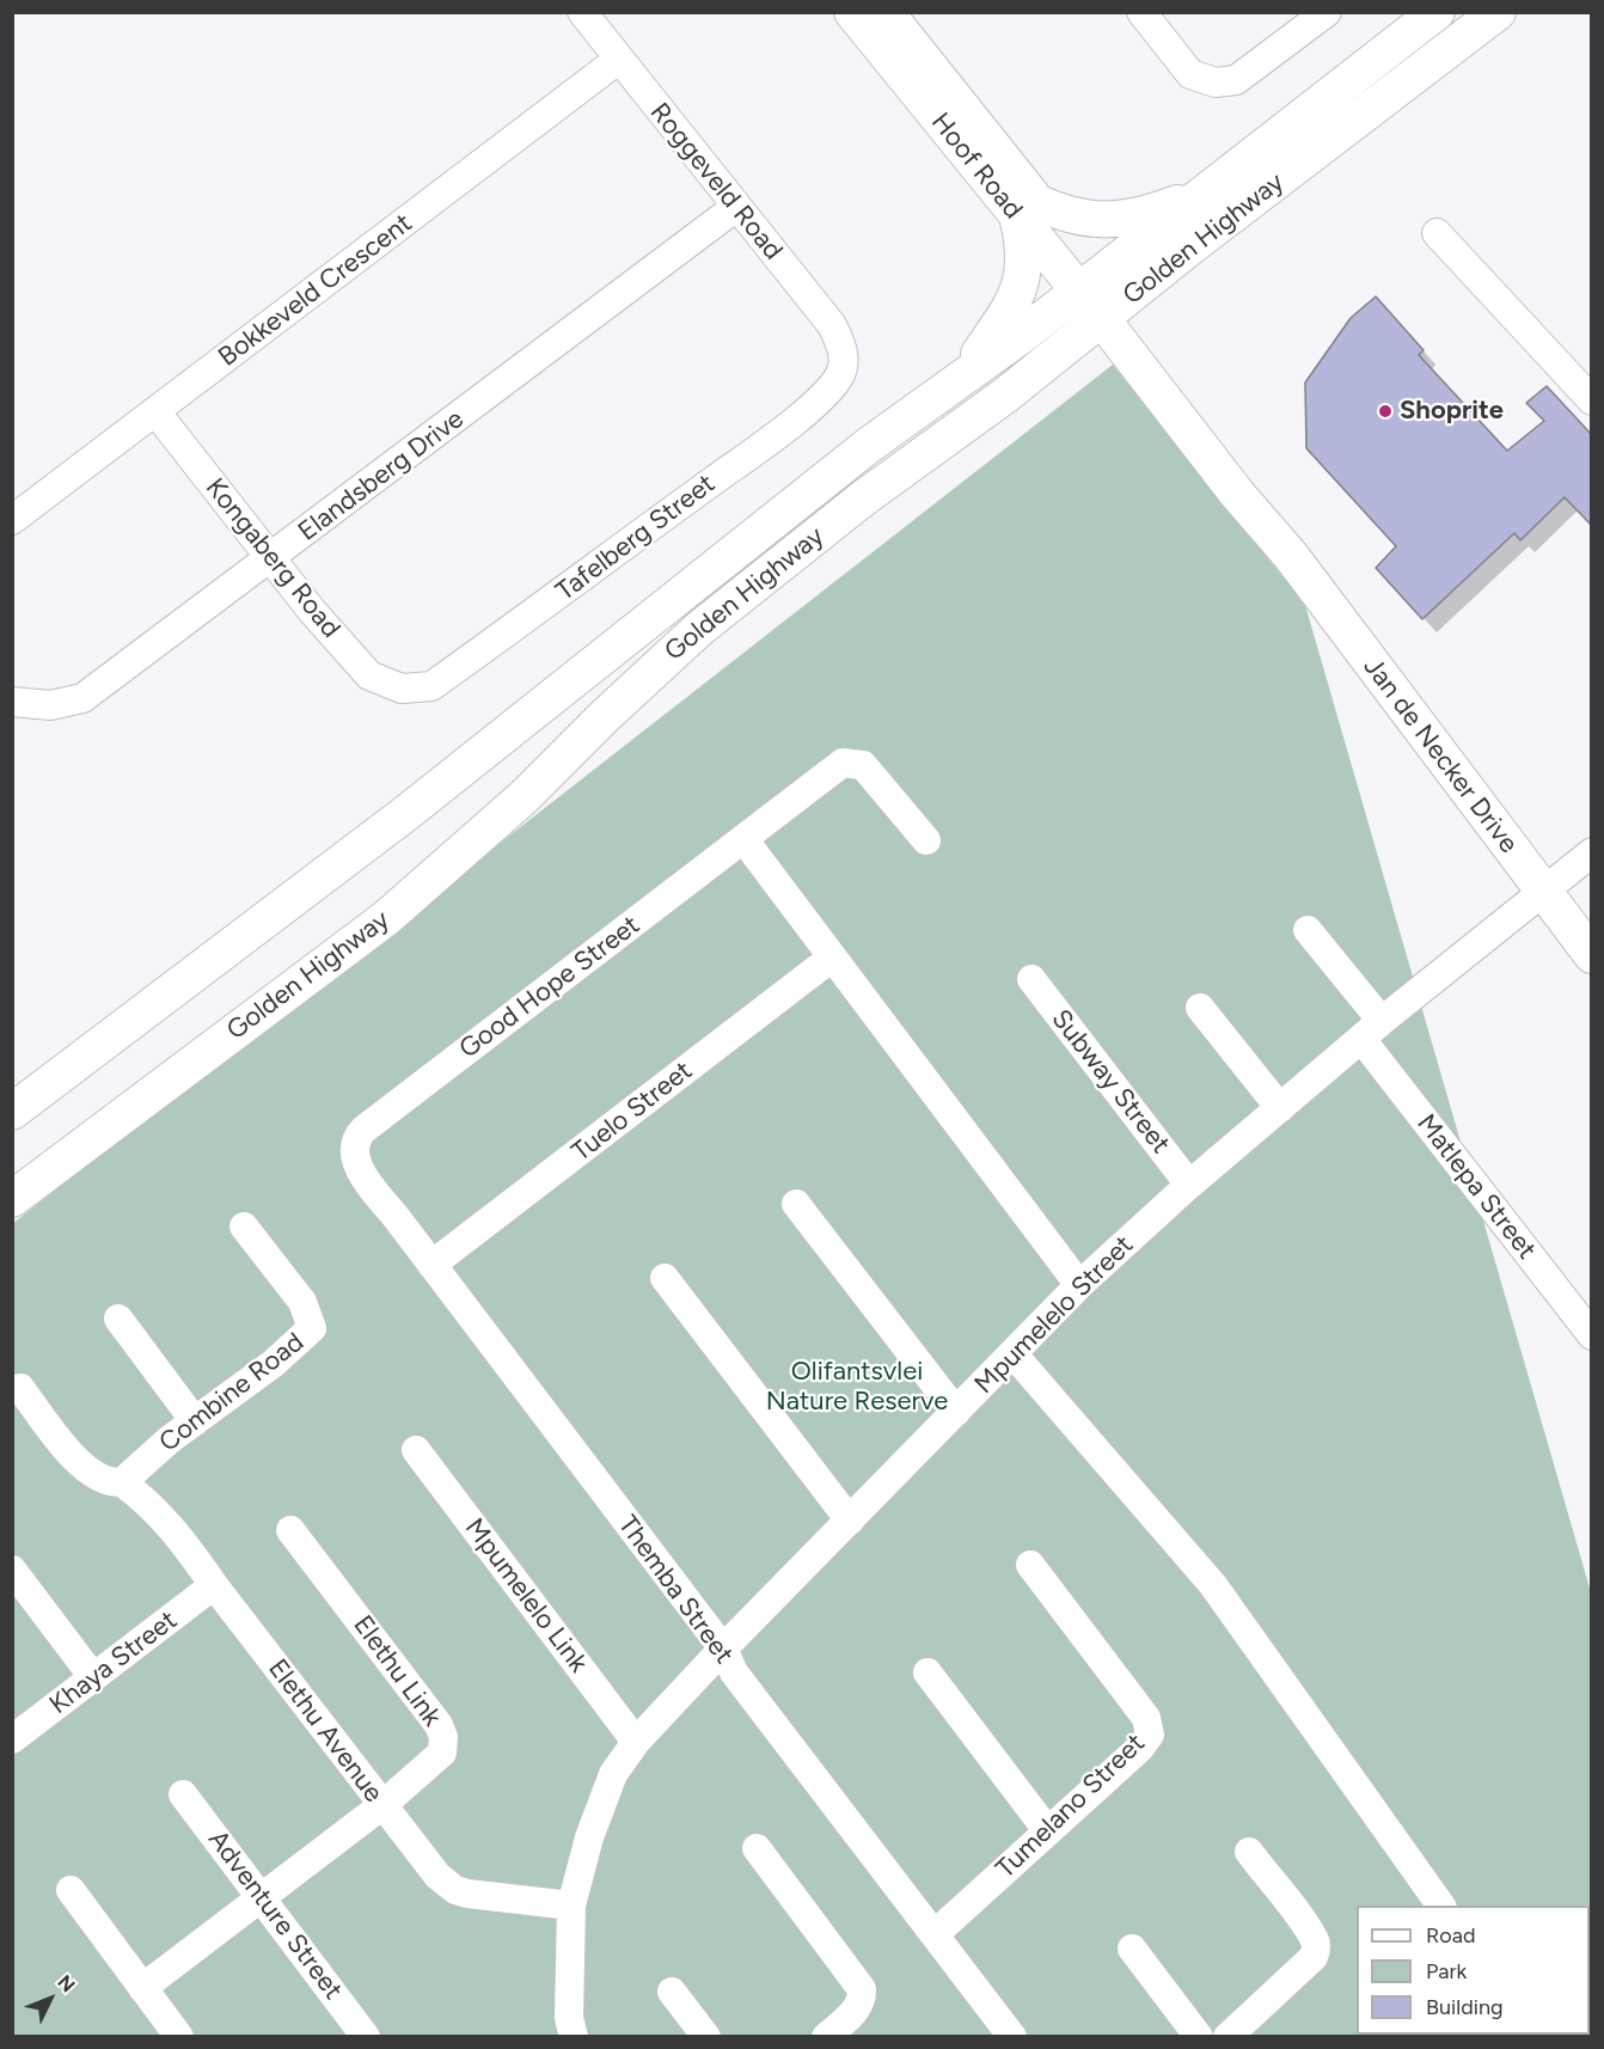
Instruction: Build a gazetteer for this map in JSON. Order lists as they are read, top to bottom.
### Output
{
  "streets": {
    "main road": ["Hoof Road", "Golden Highway", "Jan de Necker Drive"],
    "street": [
      "Roggeveld Road",
      "Bokkeveld Crescent",
      "Elandsberg Drive",
      "Tafelberg Street",
      "Kongaberg Road",
      "Good Hope Street",
      "Subway Street",
      "Tuelo Street",
      "Matlepa Street",
      "Mpumelelo Street",
      "Combine Road",
      "Themba Street",
      "Mpumelelo Link",
      "Khaya Street",
      "Elethu Link",
      "Elethu Avenue",
      "Tumelano Street",
      "Adventure Street"
    ]
  },
  "crossings": [
    ["Hoof Road", "Golden Highway"],
    ["Hoof Road", "Jan de Necker Drive"],
    ["Roggeveld Road", "Bokkeveld Crescent"],
    ["Roggeveld Road", "Elandsberg Drive"],
    ["Roggeveld Road", "Tafelberg Street"],
    ["Golden Highway", "Jan de Necker Drive"],
    ["Bokkeveld Crescent", "Kongaberg Road"],
    ["Elandsberg Drive", "Kongaberg Road"],
    ["Tafelberg Street", "Kongaberg Road"],
    ["Jan de Necker Drive", "Mpumelelo Street"],
    ["Good Hope Street", "Themba Street"],
    ["Subway Street", "Mpumelelo Street"],
    ["Tuelo Street", "Themba Street"],
    ["Matlepa Street", "Mpumelelo Street"],
    ["Mpumelelo Street", "Themba Street"],
    ["Mpumelelo Street", "Mpumelelo Link"],
    ["Mpumelelo Street", "Elethu Avenue"],
    ["Combine Road", "Elethu Avenue"],
    ["Themba Street", "Tumelano Street"],
    ["Khaya Street", "Elethu Avenue"],
    ["Elethu Link", "Elethu Avenue"],
    ["Elethu Link", "Adventure Street"]
  ],
  "parks": ["Olifantsvlei Nature Reserve"],
  "places": ["Shoprite"],
  "legend": ["Road", "Park", "Building"],
  "north": "top right"
}
